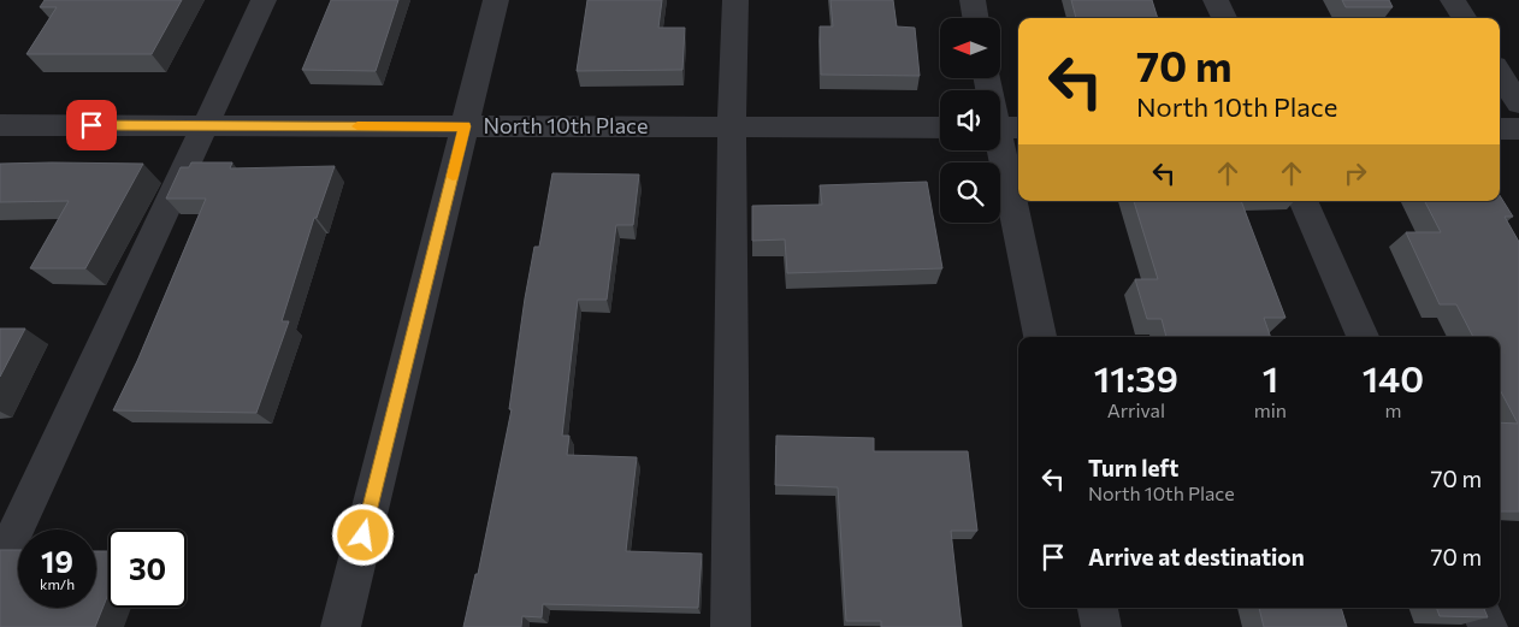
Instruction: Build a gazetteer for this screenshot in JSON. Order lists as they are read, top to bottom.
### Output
{
  "streets": {
    "street": ["North 10th Place"]
  },
  "north": "left",
  "page": {
    "turn": ["70 m", "North 10th Place"],
    "eta": [
      "11:39",
      "Arrival",
      "1",
      "min",
      "140",
      "m"
    ],
    "list": [
      {
        "name": "Turn left",
        "note": "North 10th Place",
        "value": "70 m"
      },
      {
        "name": "Arrive at destination",
        "value": "70 m"
      }
    ],
    "speed": "19 km/h",
    "limit": "30"
  }
}
